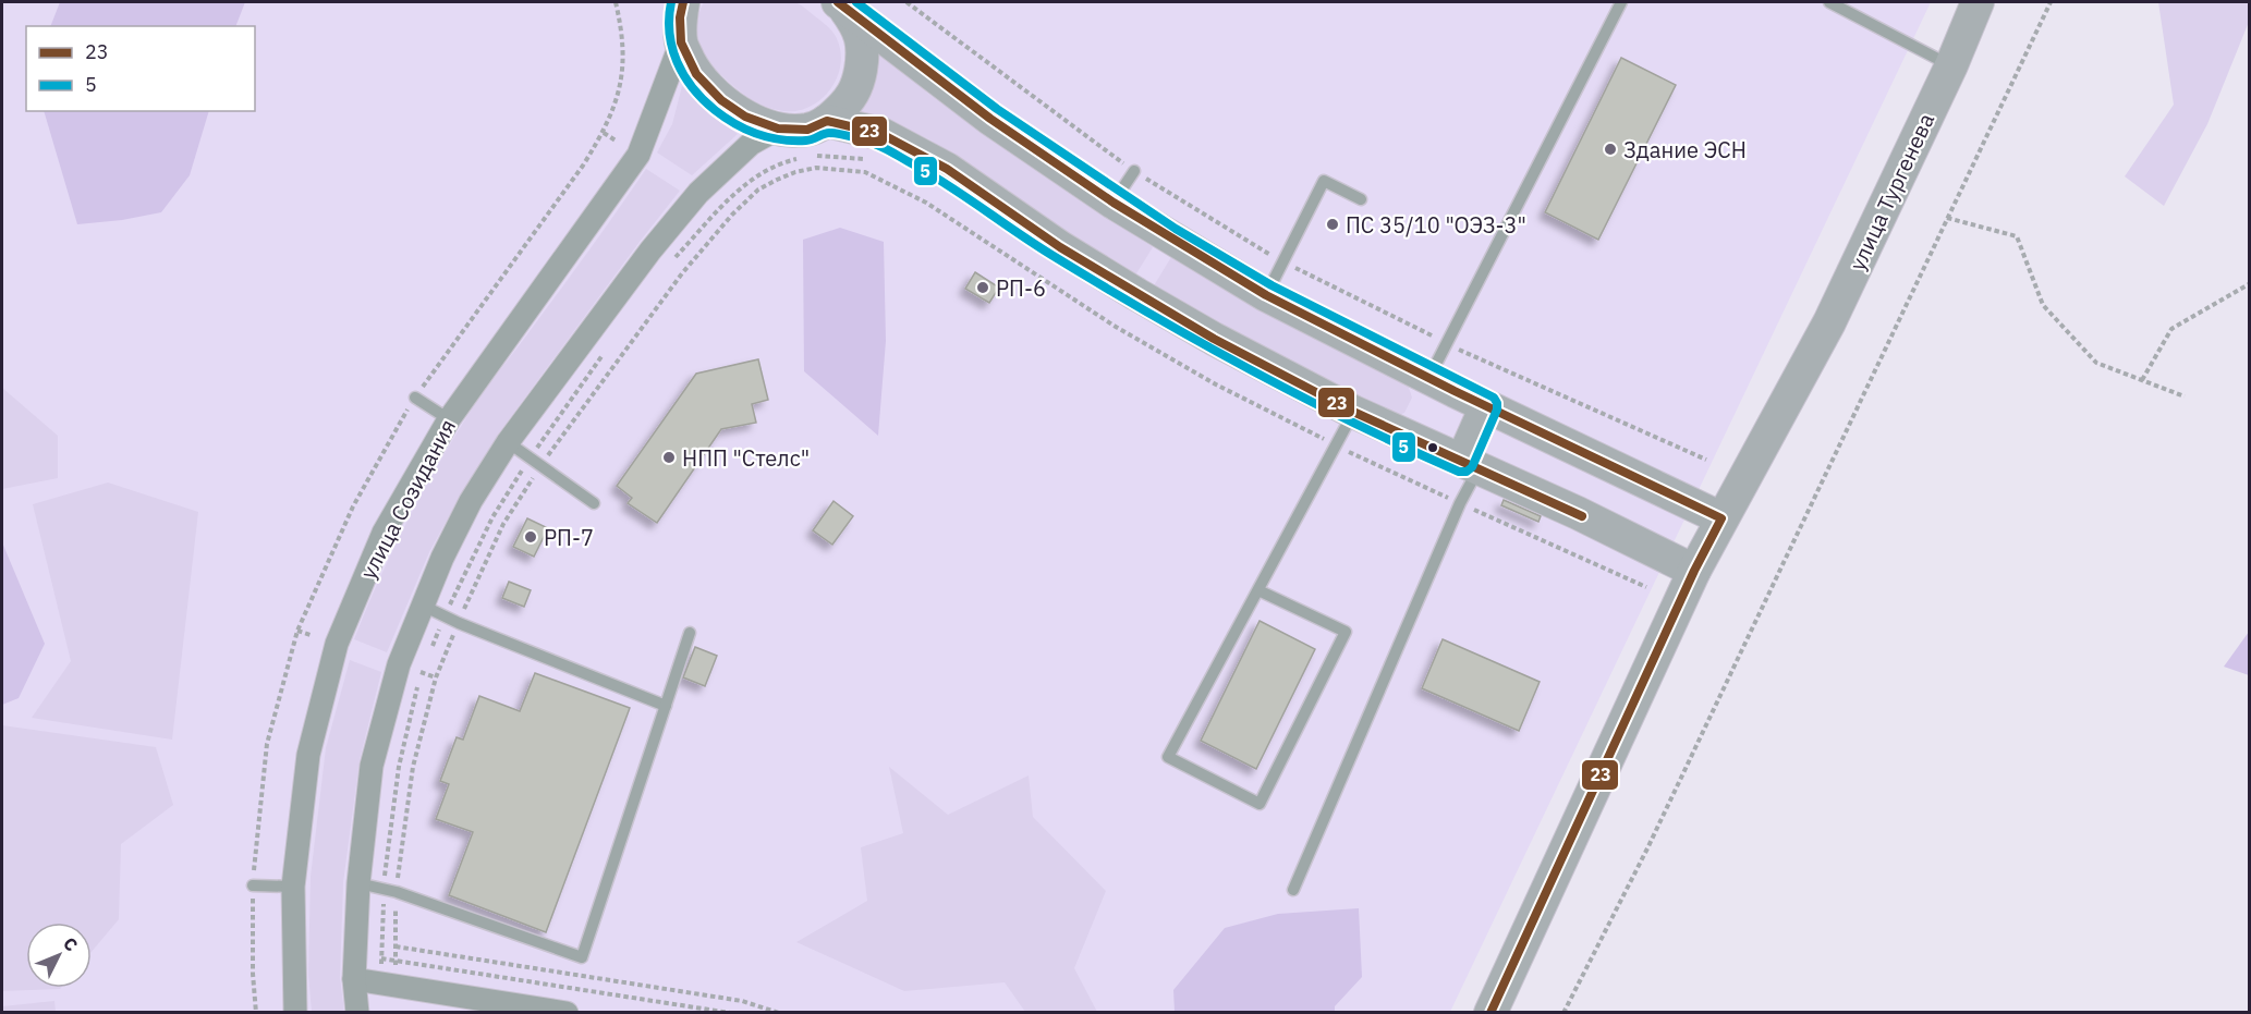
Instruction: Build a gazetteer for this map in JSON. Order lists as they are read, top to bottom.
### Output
{
  "streets": {
    "street": ["улица Тургенева", "улица Созидания"]
  },
  "places": [
    "Здание ЭСН",
    "ПС 35/10 \"ОЭЗ-3\"",
    "РП-6",
    "НПП \"Стелс\"",
    "РП-7"
  ],
  "lines": ["transit line 23", "transit line 5"],
  "legend": ["23", "5"],
  "north": "top right"
}
